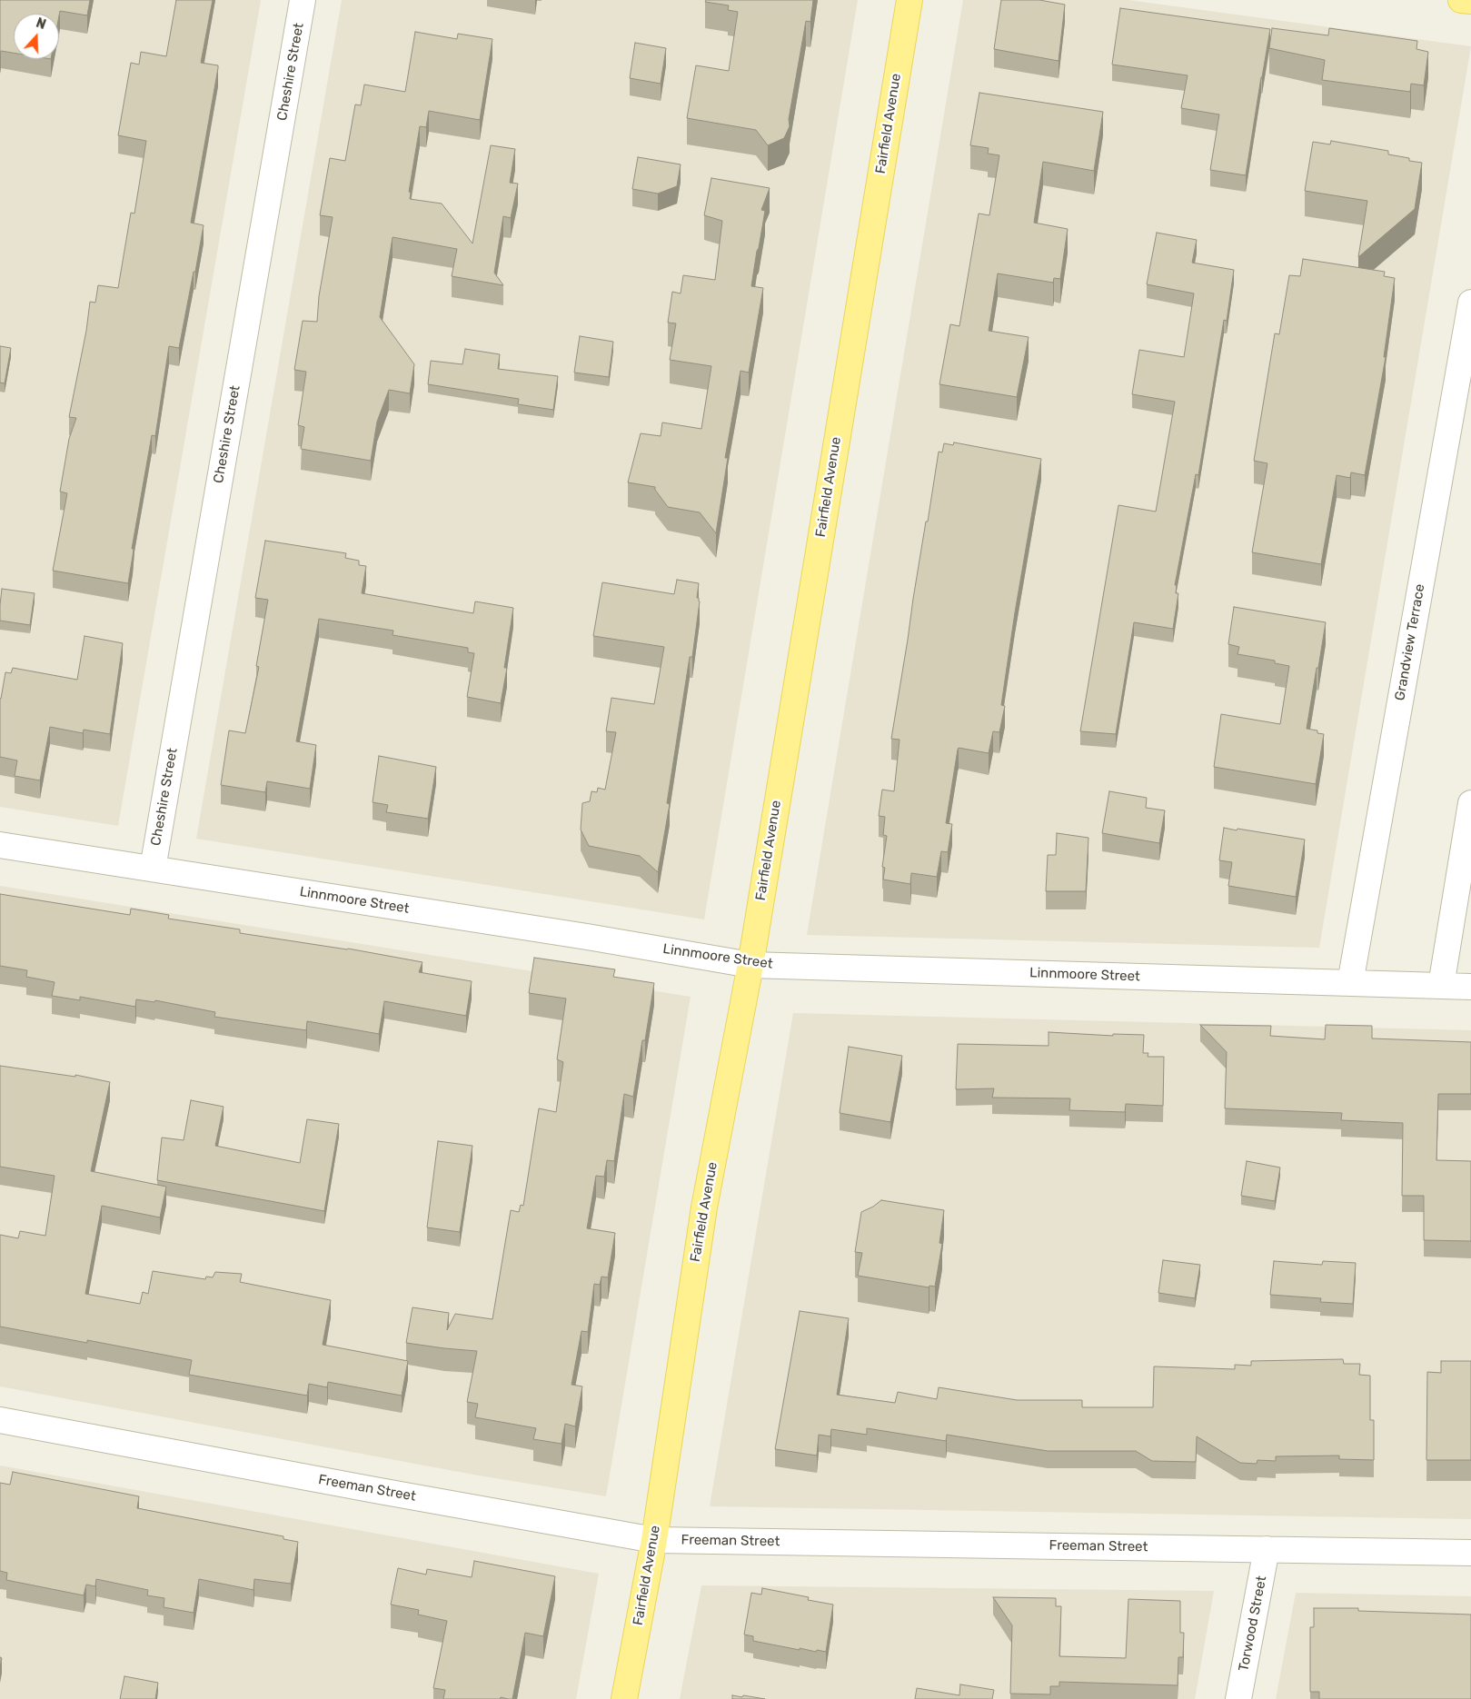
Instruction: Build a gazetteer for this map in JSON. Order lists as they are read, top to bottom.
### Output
{
  "streets": {
    "main road": ["Fairfield Avenue"],
    "street": [
      "Cheshire Street",
      "Grandview Terrace",
      "Linnmoore Street",
      "Freeman Street",
      "Torwood Street"
    ]
  },
  "crossings": [
    ["Cheshire Street", "Linnmoore Street"],
    ["Fairfield Avenue", "Linnmoore Street"],
    ["Fairfield Avenue", "Freeman Street"],
    ["Grandview Terrace", "Linnmoore Street"],
    ["Freeman Street", "Torwood Street"]
  ],
  "north": "top"
}
